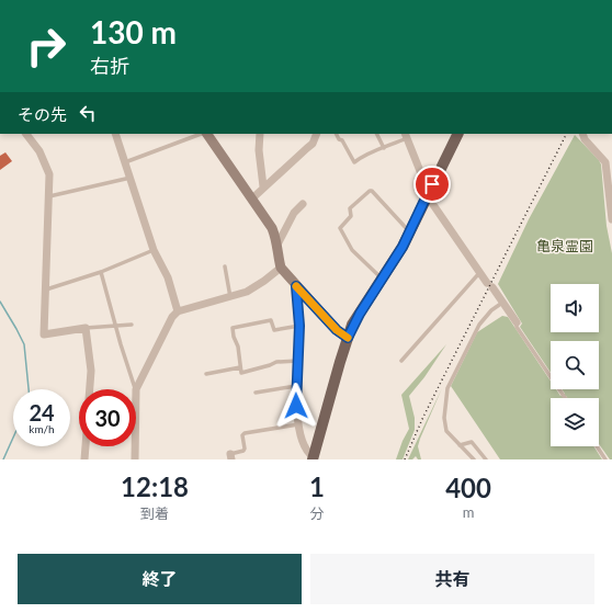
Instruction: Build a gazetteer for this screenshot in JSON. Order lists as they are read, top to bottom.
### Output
{
  "parks": ["亀泉霊園"],
  "page": {
    "turn": ["130 m", "右折"],
    "then": "その先",
    "speed": "24 km/h",
    "limit": "30",
    "eta": [
      "12:18",
      "到着",
      "1",
      "分",
      "400",
      "m"
    ],
    "buttons": ["終了", "共有"]
  }
}
